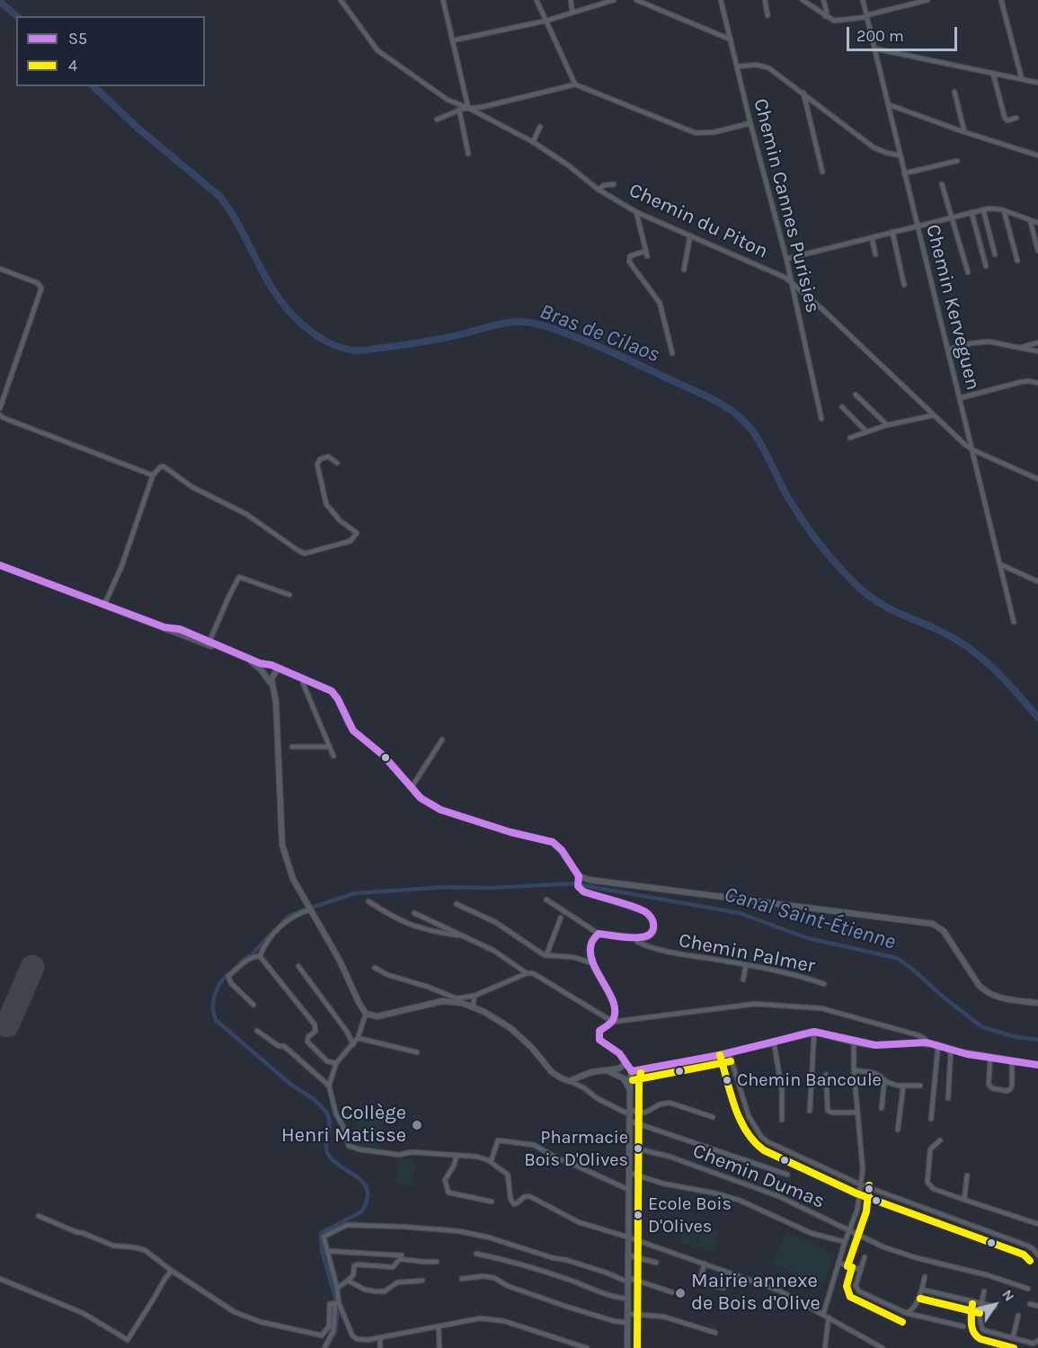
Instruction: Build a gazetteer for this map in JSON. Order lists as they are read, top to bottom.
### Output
{
  "streets": {
    "street": [
      "Chemin Cannes Purisies",
      "Chemin du Piton",
      "Chemin Kerveguen",
      "Chemin Palmer",
      "Chemin Dumas"
    ]
  },
  "crossings": [
    ["Chemin Cannes Purisies", "Chemin du Piton"],
    ["Chemin du Piton", "Chemin Kerveguen"]
  ],
  "water": ["Bras de Cilaos", "Canal Saint-Étienne"],
  "places": [
    "Chemin Bancoule",
    "Collège Henri Matisse",
    "Pharmacie Bois D'Olives",
    "Ecole Bois D'Olives",
    "Mairie annexe de Bois d'Olive"
  ],
  "lines": ["transit line S5", "transit line 4"],
  "legend": ["S5", "4"],
  "scale_bar": "200 m",
  "north": "top right"
}
